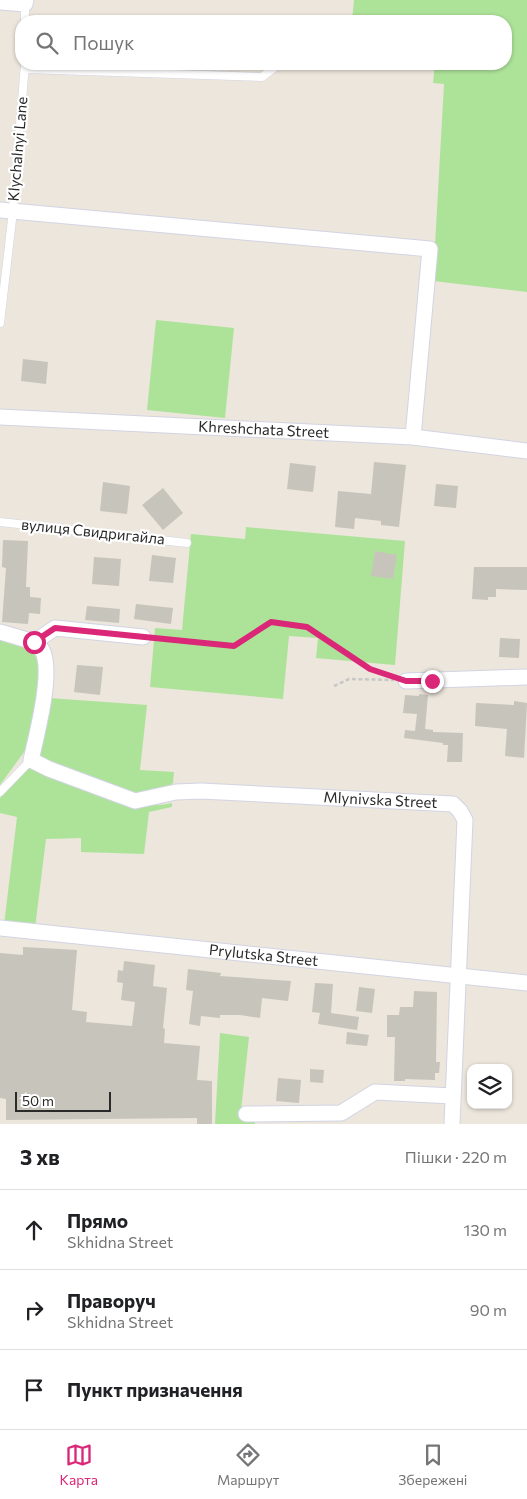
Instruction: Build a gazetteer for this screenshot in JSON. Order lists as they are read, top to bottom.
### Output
{
  "streets": {
    "street": ["Khreshchata Street", "Mlynivska Street", "Prylutska Street"],
    "lane": ["Klychalnyi Lane", "вулиця Свидригайла"]
  },
  "crossings": [
    ["Mlynivska Street", "Prylutska Street"]
  ],
  "scale_bar": "50 m",
  "page": {
    "search": "Пошук",
    "scale": "50 m",
    "heading": ["3 хв", "Пішки · 220 m"],
    "list": [
      ["Прямо", "Skhidna Street", "130 m"],
      ["Праворуч", "Skhidna Street", "90 m"],
      "Пункт призначення"
    ],
    "nav": ["Карта", "Маршрут", "Збережені"]
  }
}
